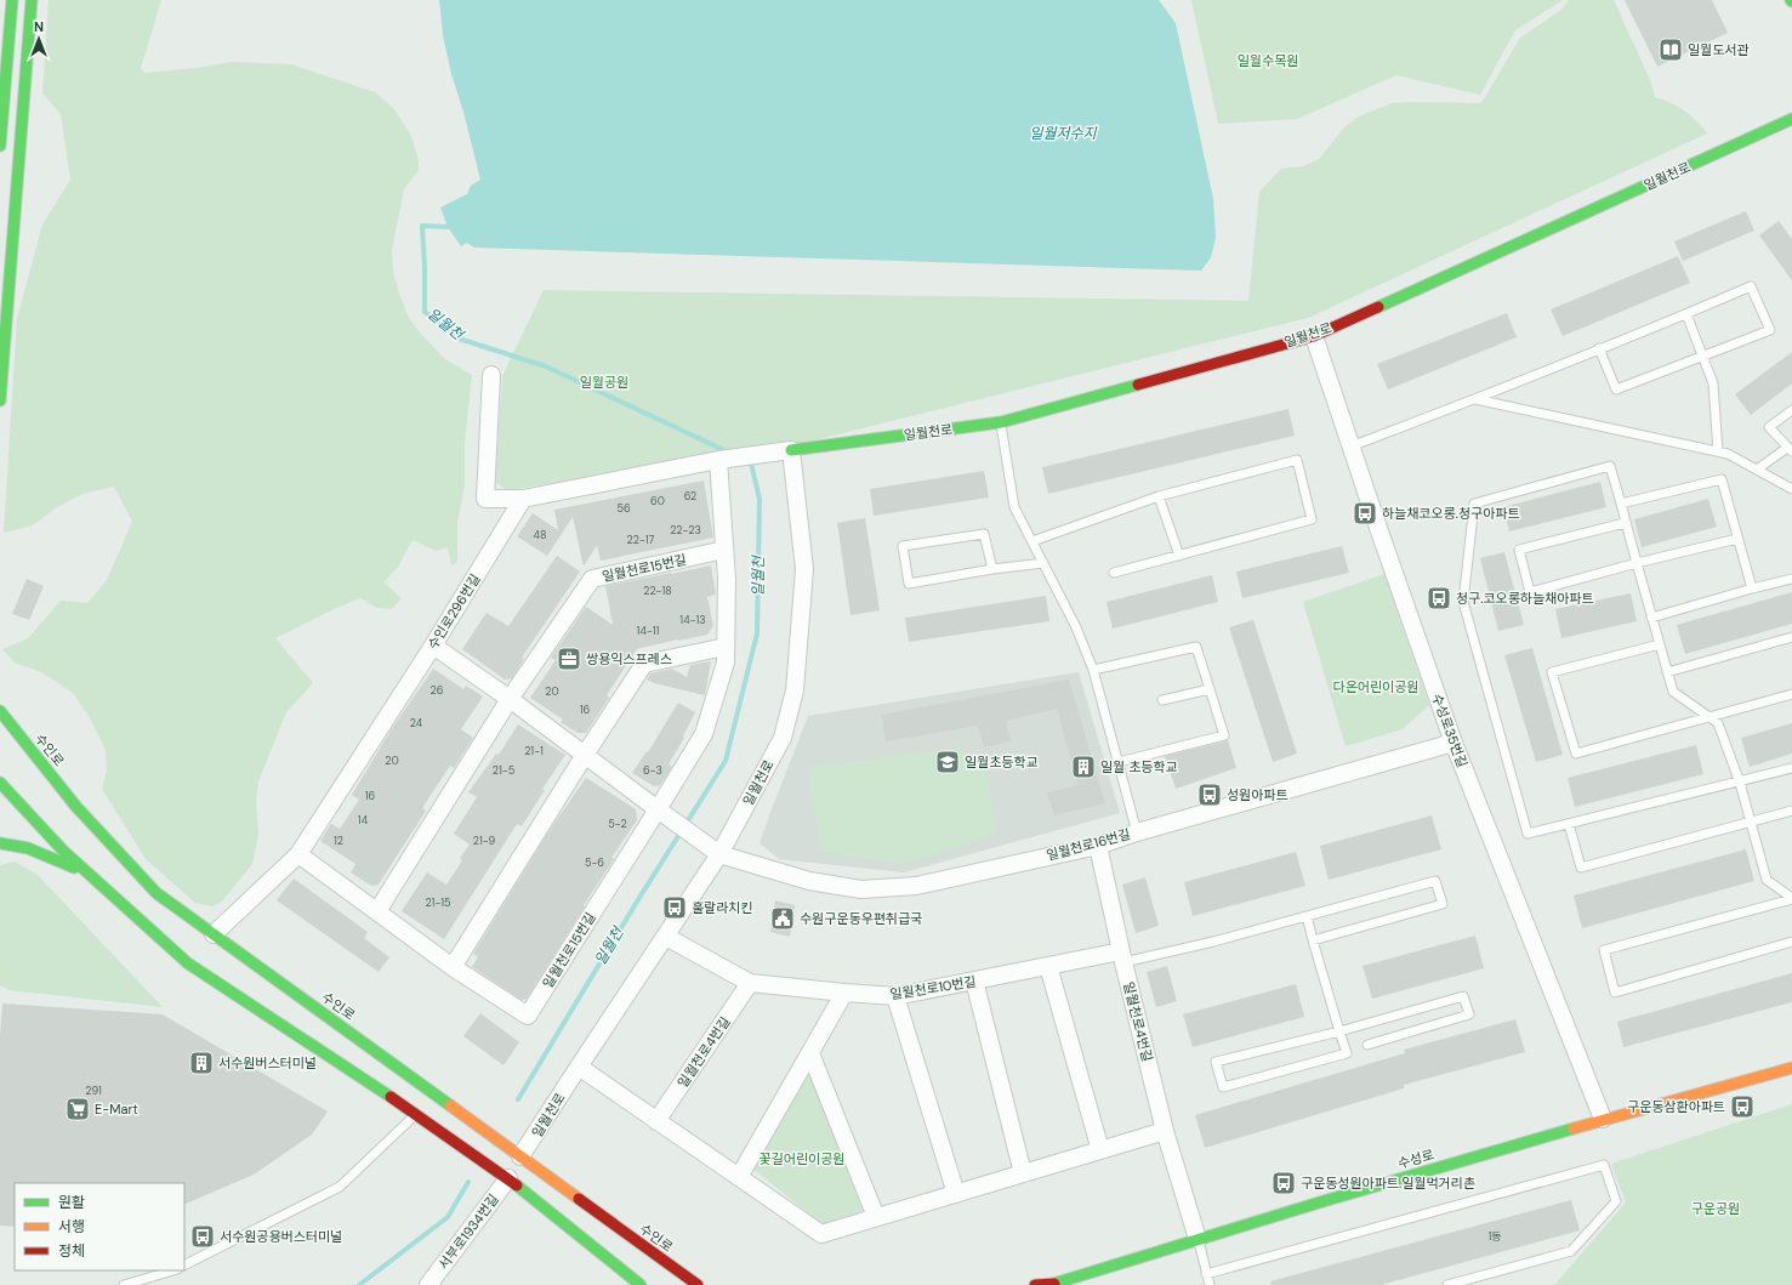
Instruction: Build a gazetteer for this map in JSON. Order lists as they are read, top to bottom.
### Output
{
  "streets": {
    "street": [
      "일월천로",
      "일월천로15번길",
      "수인로296번길",
      "수성로35번길",
      "수인로",
      "일월천로16번길",
      "일월천로10번길",
      "일월천로4번길",
      "수성로",
      "서부로1934번길"
    ]
  },
  "crossings": [
    ["일월천로", "수성로35번길"],
    ["일월천로", "수인로"],
    ["일월천로", "일월천로16번길"],
    ["일월천로", "일월천로10번길"],
    ["일월천로15번길", "수인로296번길"],
    ["수인로296번길", "수인로"],
    ["수성로35번길", "일월천로16번길"],
    ["수성로35번길", "수성로"],
    ["일월천로16번길", "일월천로4번길"],
    ["일월천로10번길", "일월천로4번길"],
    ["일월천로4번길", "수성로"]
  ],
  "water": ["일월저수지", "일월천"],
  "parks": [
    "일월수목원",
    "일월공원",
    "다온어린이공원",
    "꽃길어린이공원",
    "구운공원"
  ],
  "places": {
    "library": ["일월도서관"],
    "bus stop": [
      "하늘채코오롱.청구아파트",
      "청구.코오롱하늘채아파트",
      "성원아파트",
      "훌랄라치킨",
      "구운동삼환아파트",
      "구운동성원아파트.일월먹거리촌",
      "서수원공용버스터미널"
    ],
    "office": ["쌍용익스프레스"],
    "school or university": ["일월초등학교"],
    "building": ["일월 초등학교", "서수원버스터미널"],
    "public building": ["수원구운동우편취급국"],
    "supermarket": ["E-Mart"]
  },
  "house_numbers": [
    "62",
    "60",
    "56",
    "22-23",
    "48",
    "22-17",
    "22-18",
    "14-13",
    "14-11",
    "26",
    "20",
    "16",
    "24",
    "21-1",
    "20",
    "21-5",
    "6-3",
    "16",
    "14",
    "5-2",
    "12",
    "21-9",
    "5-6",
    "21-15",
    "291",
    "1동"
  ],
  "legend": ["원활", "서행", "정체"],
  "north": "top"
}
